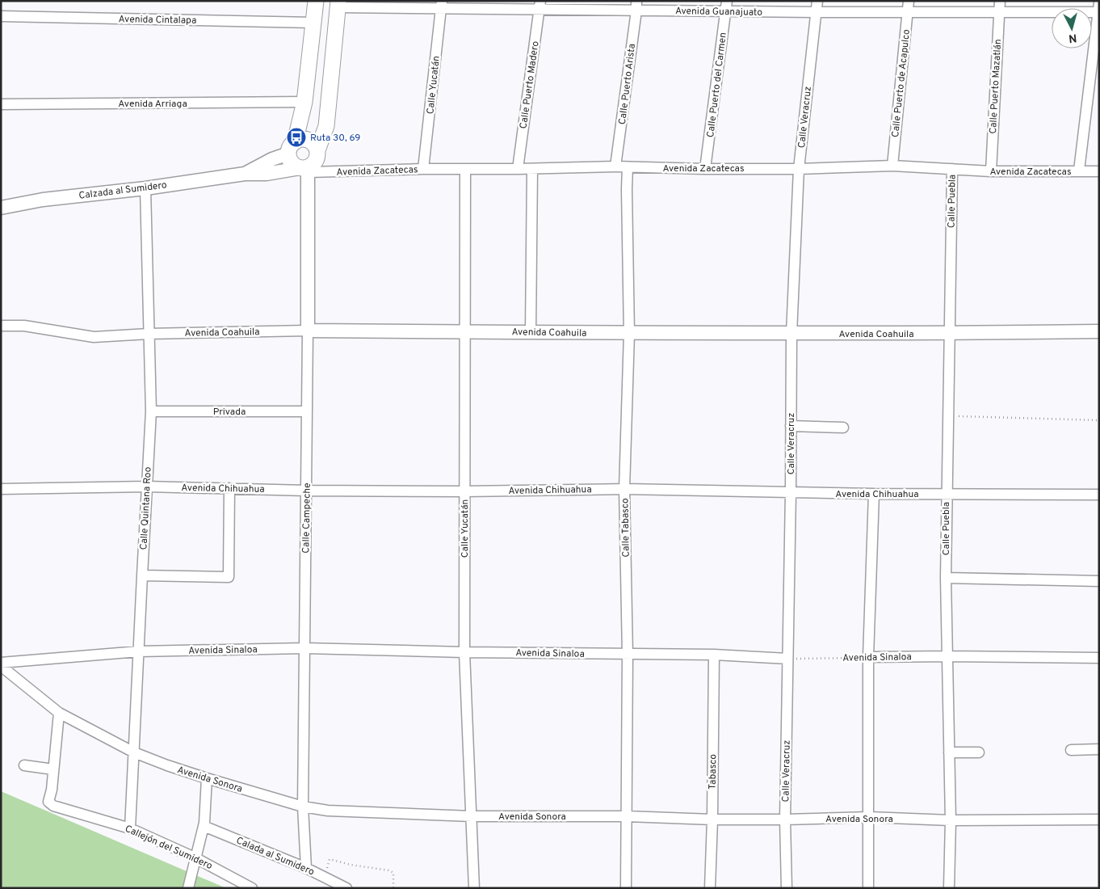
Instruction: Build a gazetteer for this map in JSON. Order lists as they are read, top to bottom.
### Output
{
  "streets": {
    "street": [
      "Avenida Guanajuato",
      "Avenida Cintalapa",
      "Calle Puerto de Acapulco",
      "Calle Puerto Arista",
      "Calle Yucatán",
      "Calle Puerto Madero",
      "Calle Puerto del Carmen",
      "Calle Puerto Mazatlán",
      "Avenida Arriaga",
      "Calle Veracruz",
      "Avenida Zacatecas",
      "Calzada al Sumidero",
      "Calle Puebla",
      "Avenida Coahuila",
      "Privada",
      "Avenida Chihuahua",
      "Calle Quintana Roo",
      "Calle Campeche",
      "Calle Tabasco",
      "Avenida Sinaloa",
      "Tabasco",
      "Avenida Sonora",
      "Callejón del Sumidero",
      "Calada al Sumidero"
    ]
  },
  "crossings": [
    ["Avenida Guanajuato", "Calle Puerto de Acapulco"],
    ["Avenida Guanajuato", "Calle Puerto Arista"],
    ["Avenida Guanajuato", "Calle Yucatán"],
    ["Avenida Guanajuato", "Calle Puerto Madero"],
    ["Avenida Guanajuato", "Calle Puerto del Carmen"],
    ["Avenida Guanajuato", "Calle Puerto Mazatlán"],
    ["Avenida Guanajuato", "Calle Veracruz"],
    ["Calle Puerto de Acapulco", "Avenida Zacatecas"],
    ["Calle Puerto Arista", "Avenida Zacatecas"],
    ["Calle Yucatán", "Avenida Zacatecas"],
    ["Calle Yucatán", "Avenida Coahuila"],
    ["Calle Yucatán", "Avenida Chihuahua"],
    ["Calle Yucatán", "Avenida Sinaloa"],
    ["Calle Yucatán", "Avenida Sonora"],
    ["Calle Puerto Madero", "Avenida Zacatecas"],
    ["Calle Puerto del Carmen", "Avenida Zacatecas"],
    ["Calle Puerto Mazatlán", "Avenida Zacatecas"],
    ["Calle Veracruz", "Avenida Zacatecas"],
    ["Calle Veracruz", "Avenida Coahuila"],
    ["Calle Veracruz", "Avenida Chihuahua"],
    ["Calle Veracruz", "Avenida Sinaloa"],
    ["Calle Veracruz", "Avenida Sonora"],
    ["Avenida Zacatecas", "Calzada al Sumidero"],
    ["Avenida Zacatecas", "Calle Puebla"],
    ["Avenida Zacatecas", "Calle Campeche"],
    ["Avenida Zacatecas", "Calle Tabasco"],
    ["Calzada al Sumidero", "Calle Quintana Roo"],
    ["Calzada al Sumidero", "Calle Campeche"],
    ["Calle Puebla", "Avenida Coahuila"],
    ["Calle Puebla", "Avenida Chihuahua"],
    ["Calle Puebla", "Avenida Sinaloa"],
    ["Calle Puebla", "Avenida Sonora"],
    ["Avenida Coahuila", "Calle Quintana Roo"],
    ["Avenida Coahuila", "Calle Campeche"],
    ["Avenida Coahuila", "Calle Tabasco"],
    ["Privada", "Calle Quintana Roo"],
    ["Privada", "Calle Campeche"],
    ["Avenida Chihuahua", "Calle Quintana Roo"],
    ["Avenida Chihuahua", "Calle Campeche"],
    ["Avenida Chihuahua", "Calle Tabasco"],
    ["Calle Quintana Roo", "Avenida Sinaloa"],
    ["Calle Quintana Roo", "Avenida Sonora"],
    ["Calle Quintana Roo", "Callejón del Sumidero"],
    ["Calle Campeche", "Avenida Sinaloa"],
    ["Calle Campeche", "Avenida Sonora"],
    ["Calle Campeche", "Calada al Sumidero"],
    ["Calle Tabasco", "Avenida Sinaloa"],
    ["Calle Tabasco", "Avenida Sonora"],
    ["Avenida Sinaloa", "Tabasco"],
    ["Tabasco", "Avenida Sonora"]
  ],
  "places": {
    "bus stop": ["Ruta 30, 69"]
  },
  "north": "bottom"
}
